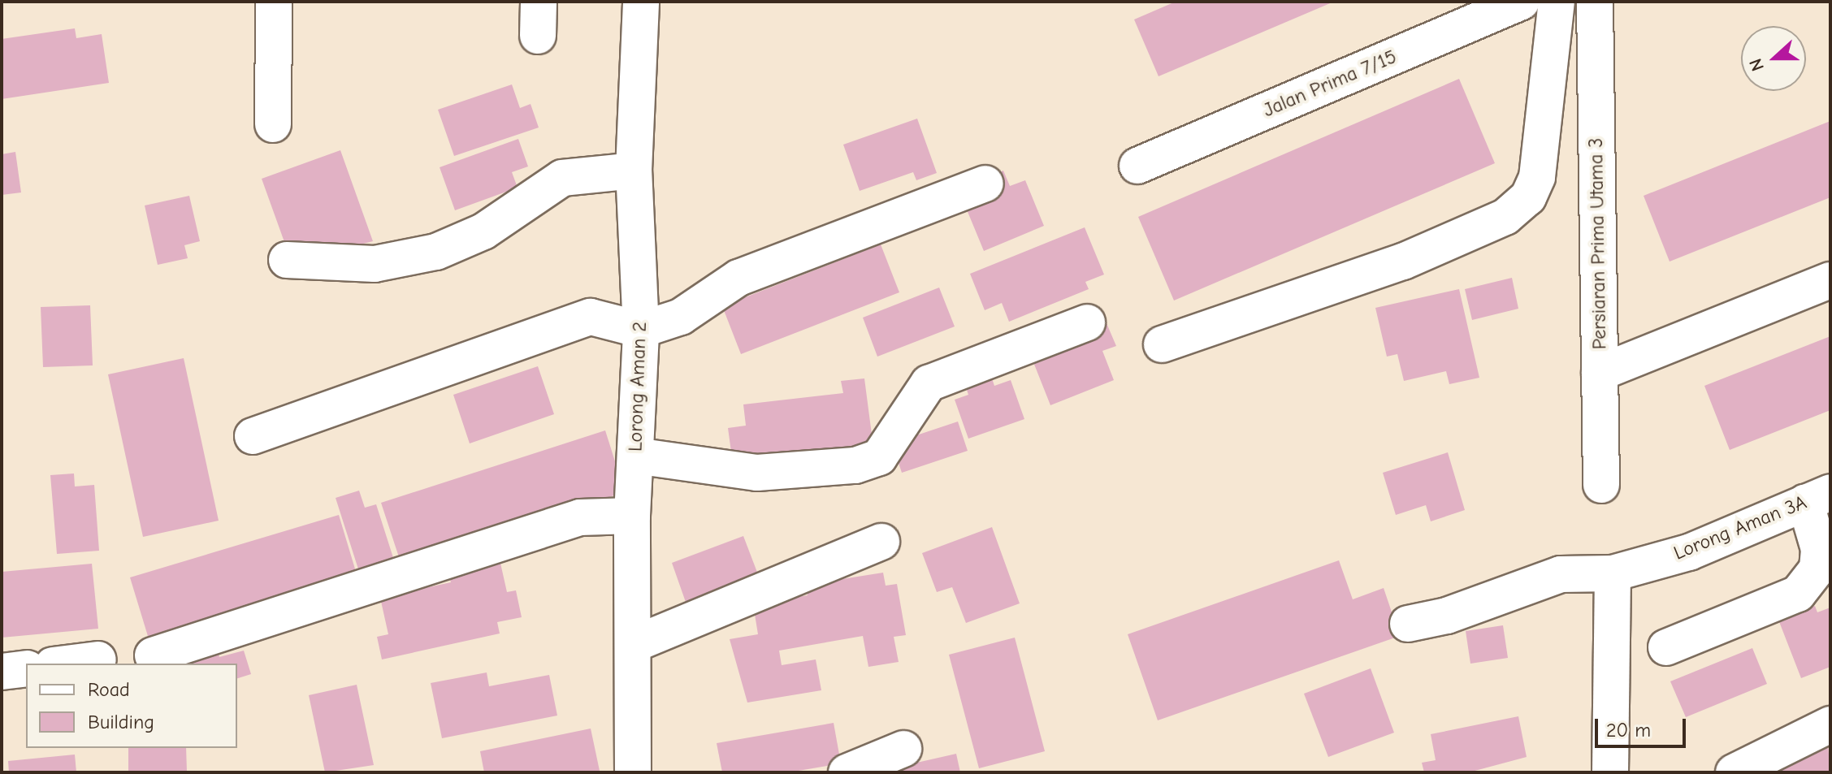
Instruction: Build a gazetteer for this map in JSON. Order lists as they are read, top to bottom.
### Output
{
  "streets": {
    "street": [
      "Jalan Prima 7/15",
      "Persiaran Prima Utama 3",
      "Lorong Aman 2",
      "Lorong Aman 3A"
    ]
  },
  "legend": ["Road", "Building"],
  "scale_bar": "20 m",
  "north": "left"
}
